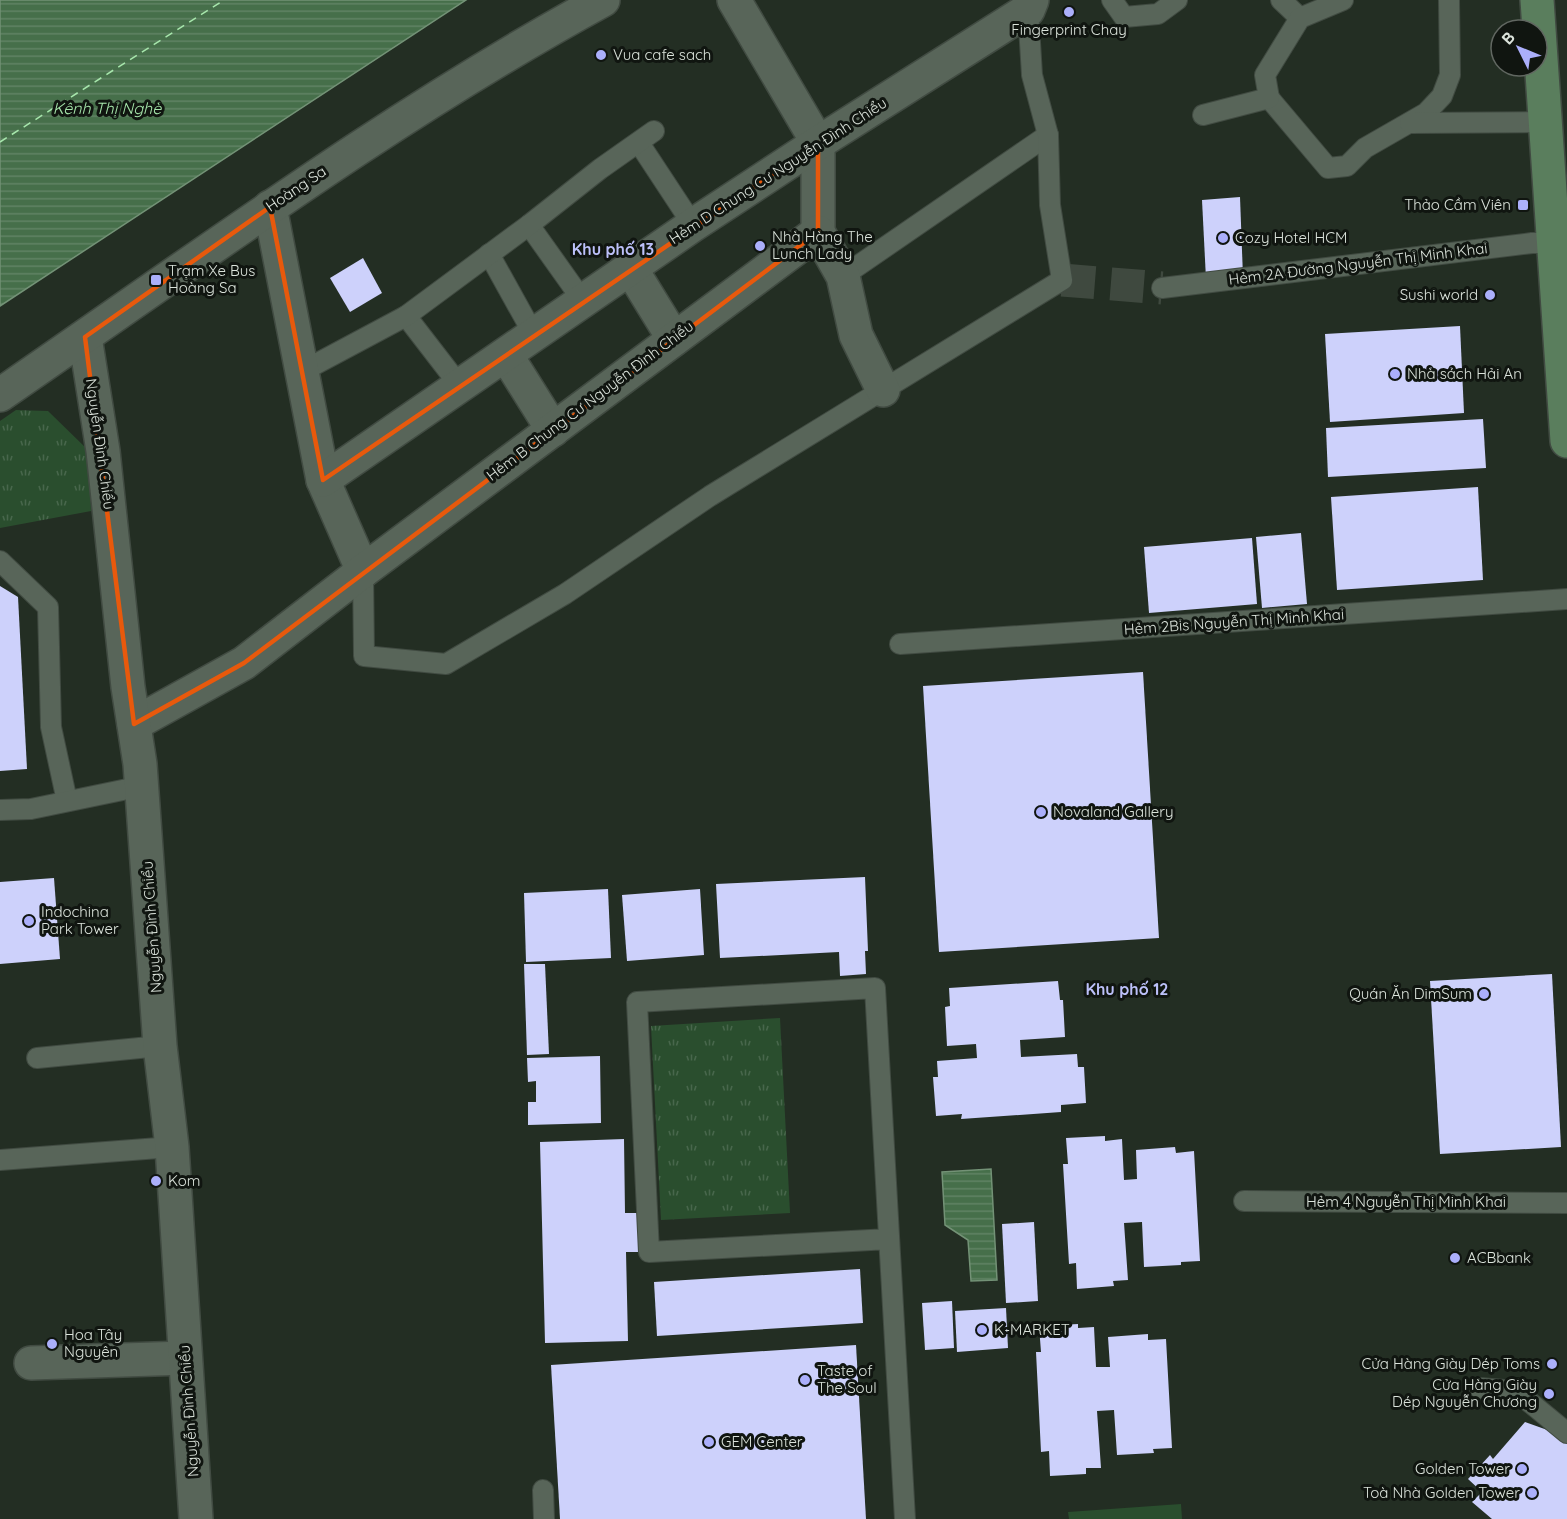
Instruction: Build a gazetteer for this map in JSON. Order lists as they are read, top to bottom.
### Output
{
  "streets": {
    "street": [
      "Hẻm D Chung Cư Nguyễn Ðình Chiểu",
      "Hoàng Sa",
      "Hẻm B Chung Cư Nguyễn Ðình Chiểu",
      "Nguyễn Đình Chiểu"
    ],
    "lane": ["Hẻm 2A Đường Nguyễn Thị Minh Khai", "Hẻm 2Bis Nguyễn Thị Minh Khai", "Hẻm 4 Nguyễn Thị Minh Khai"]
  },
  "crossings": [
    ["Hoàng Sa", "Nguyễn Đình Chiểu"],
    ["Hẻm B Chung Cư Nguyễn Ðình Chiểu", "Nguyễn Đình Chiểu"]
  ],
  "districts": ["Khu phố 13", "Khu phố 12"],
  "water": ["Kênh Thị Nghè"],
  "places": {
    "other": [
      "Fingerprint Chay",
      "Vua cafe sach",
      "Cozy Hotel HCM",
      "Nhà Hàng The Lunch Lady",
      "Sushi world",
      "Nhà sách Hải An",
      "Novaland Gallery",
      "Indochina Park Tower",
      "Quán Ăn DimSum",
      "Kom",
      "ACBbank",
      "K-MARKET",
      "Hoa Tây Nguyên",
      "Cửa Hàng Giày Dép Toms",
      "Taste of The Soul",
      "Cửa Hàng Giày Dép Nguyễn Chương",
      "GEM Center",
      "Golden Tower",
      "Toà Nhà Golden Tower"
    ],
    "transit": ["Thảo Cầm Viên", "Trạm Xe Bus Hoàng Sa"]
  },
  "north": "top left"
}
